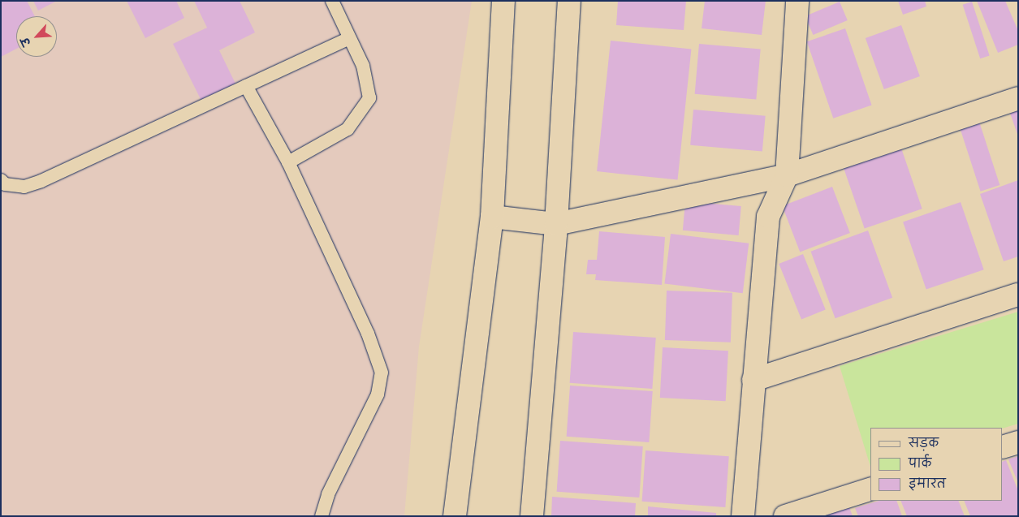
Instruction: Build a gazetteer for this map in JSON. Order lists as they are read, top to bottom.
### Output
{
  "legend": ["सड़क", "पार्क", "इमारत"],
  "north": "bottom left"
}
